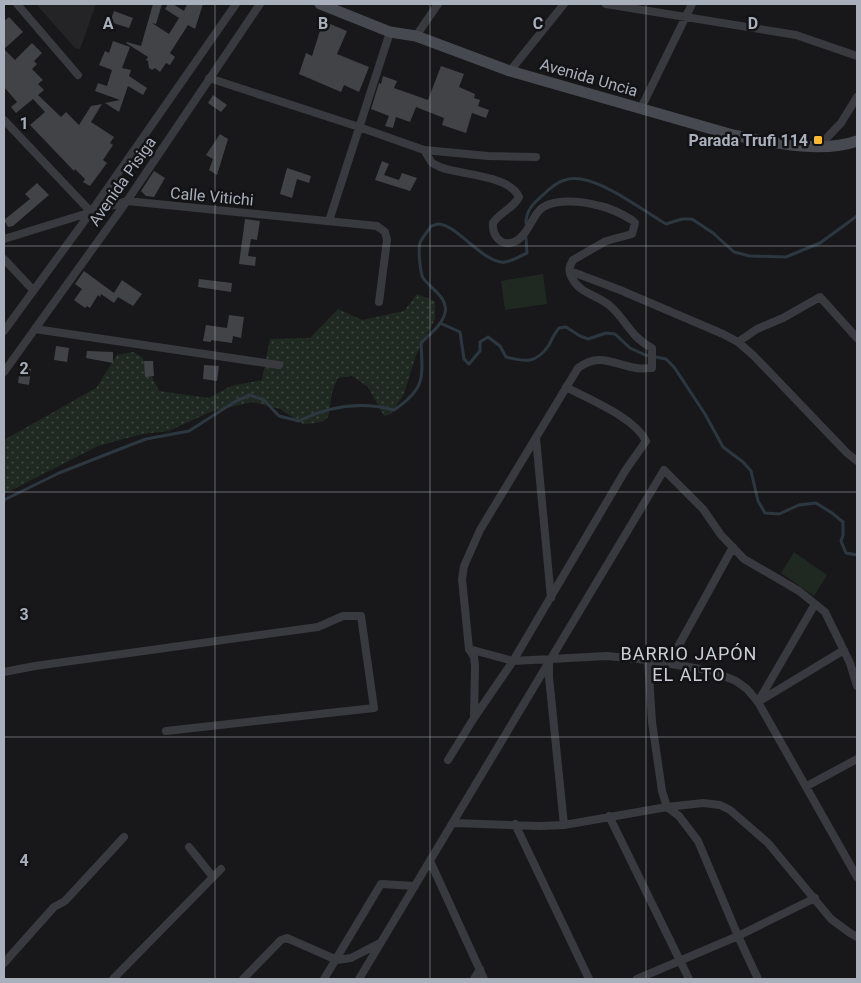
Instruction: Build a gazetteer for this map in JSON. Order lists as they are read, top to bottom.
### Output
{
  "streets": {
    "street": ["Avenida Uncia", "Avenida Pisiga", "Calle Vitichi"]
  },
  "crossings": [
    ["Avenida Pisiga", "Calle Vitichi"]
  ],
  "districts": ["BARRIO JAPÓN EL ALTO"],
  "places": {
    "transit": ["Parada Trufi 114"]
  },
  "grid": {
    "columns": [
      "A",
      "B",
      "C",
      "D"
    ],
    "rows": [
      "1",
      "2",
      "3",
      "4"
    ]
  }
}
